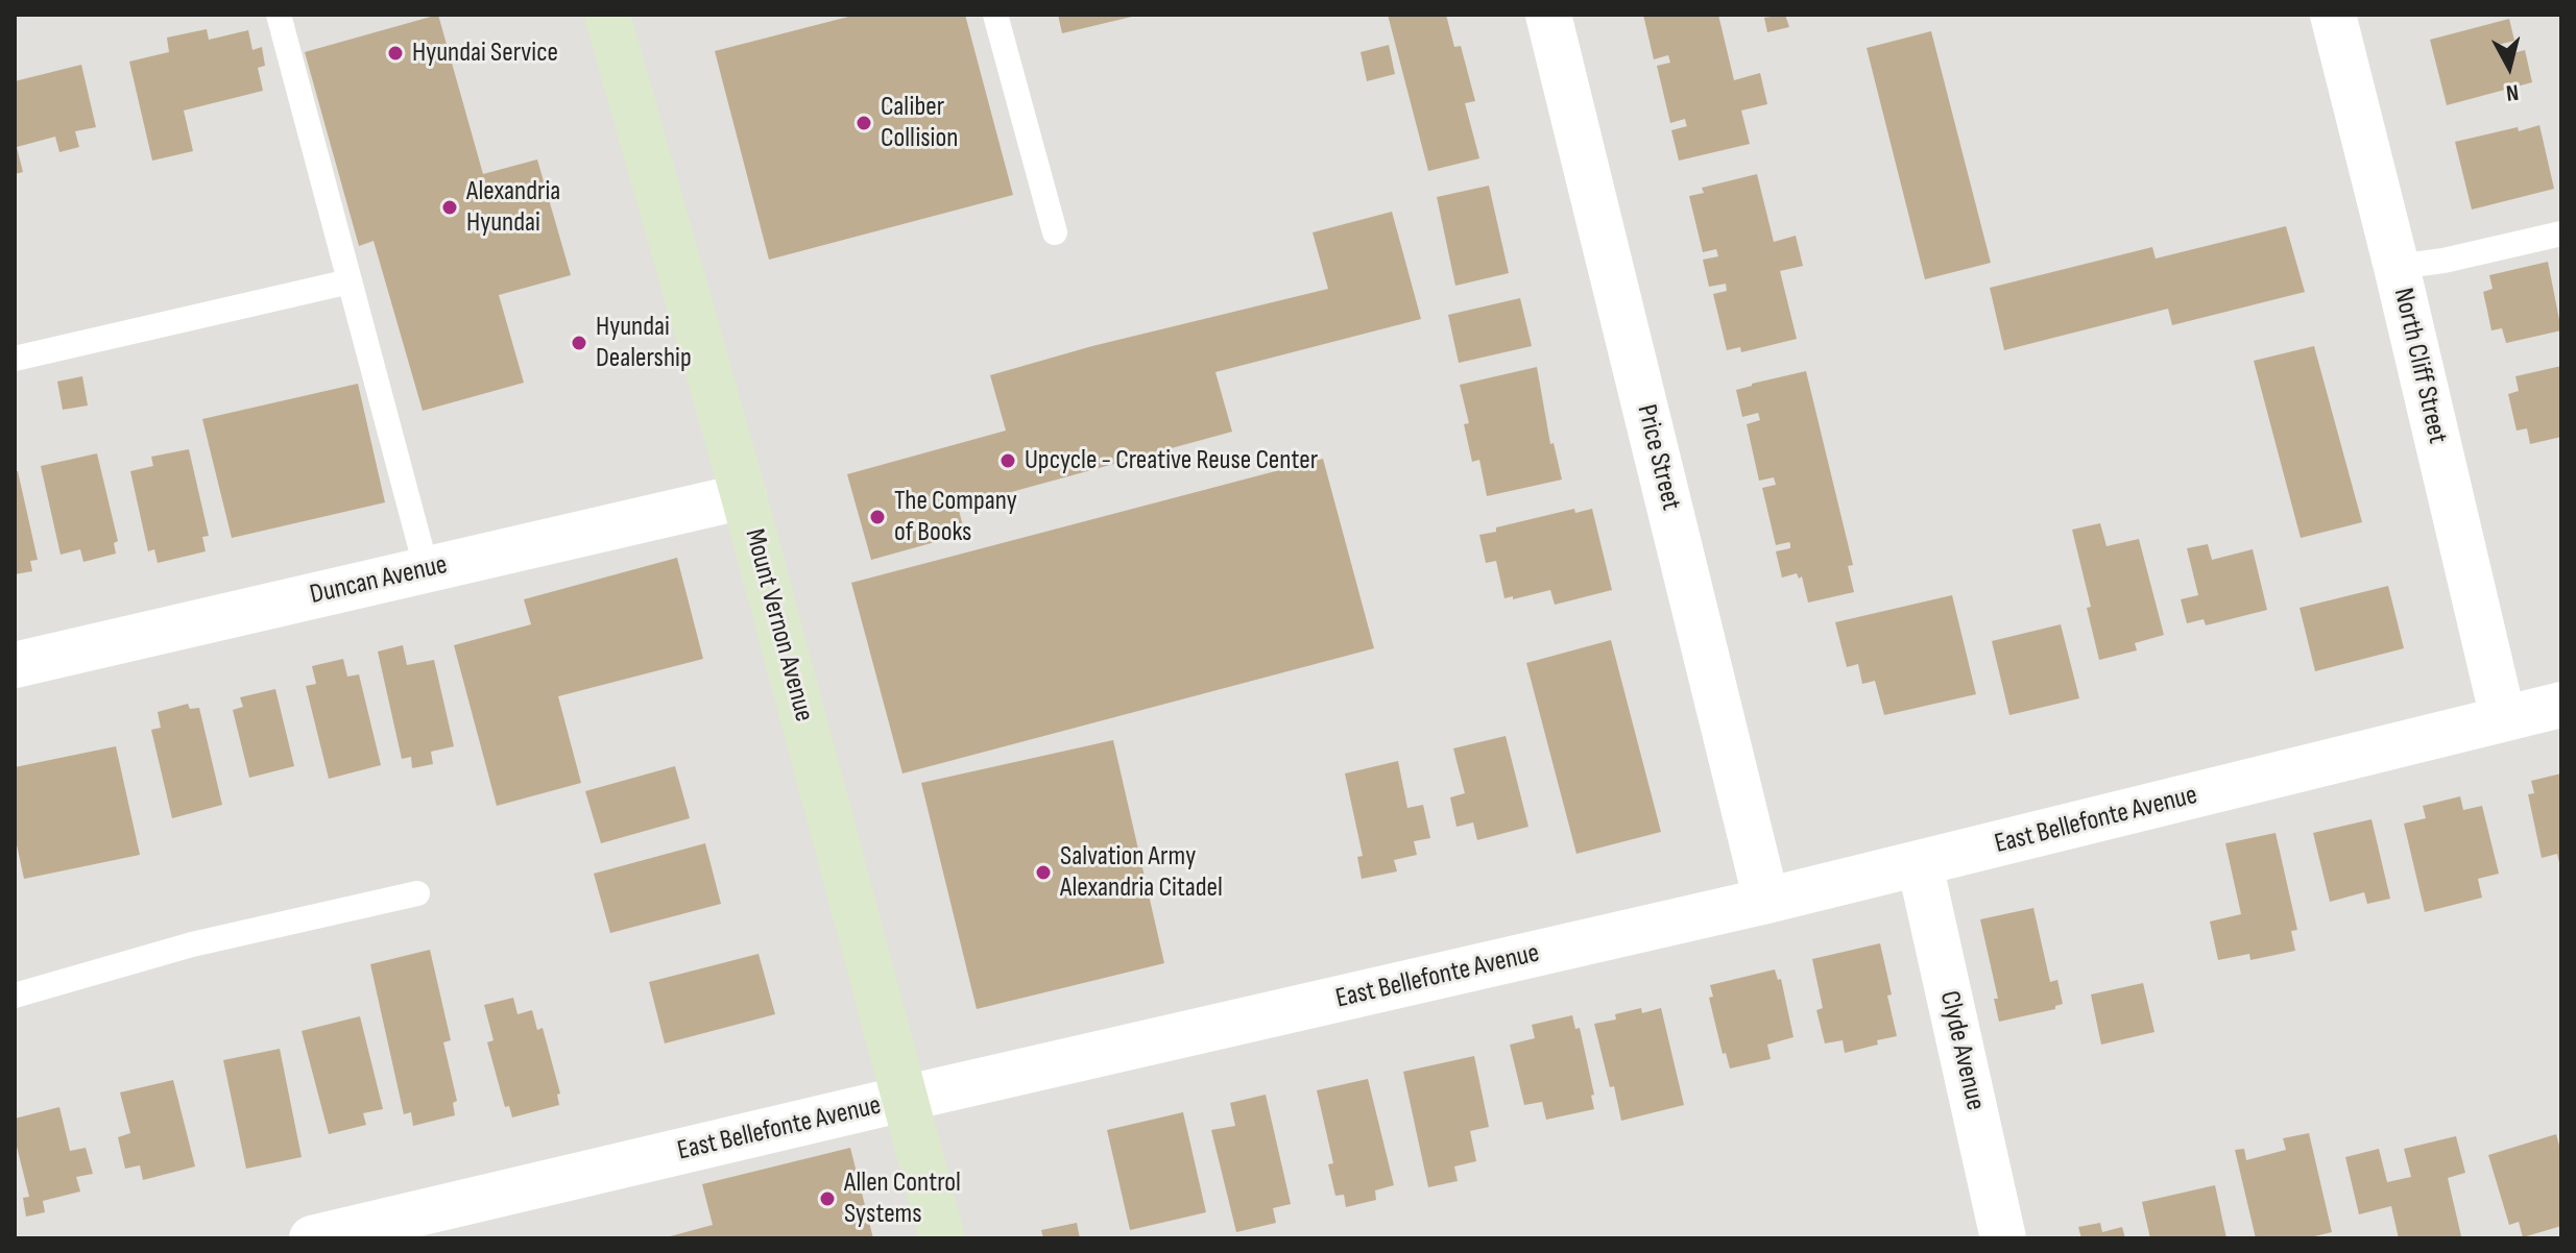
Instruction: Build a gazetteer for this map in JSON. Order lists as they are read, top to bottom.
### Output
{
  "streets": {
    "main road": ["Mount Vernon Avenue"],
    "street": [
      "North Cliff Street",
      "Price Street",
      "Duncan Avenue",
      "East Bellefonte Avenue",
      "Clyde Avenue"
    ]
  },
  "crossings": [
    ["North Cliff Street", "East Bellefonte Avenue"],
    ["Price Street", "East Bellefonte Avenue"],
    ["Duncan Avenue", "Mount Vernon Avenue"],
    ["Mount Vernon Avenue", "East Bellefonte Avenue"],
    ["East Bellefonte Avenue", "Clyde Avenue"]
  ],
  "places": [
    "Hyundai Service",
    "Caliber Collision",
    "Alexandria Hyundai",
    "Hyundai Dealership",
    "Upcycle - Creative Reuse Center",
    "The Company of Books",
    "Salvation Army Alexandria Citadel",
    "Allen Control Systems"
  ],
  "north": "bottom"
}
